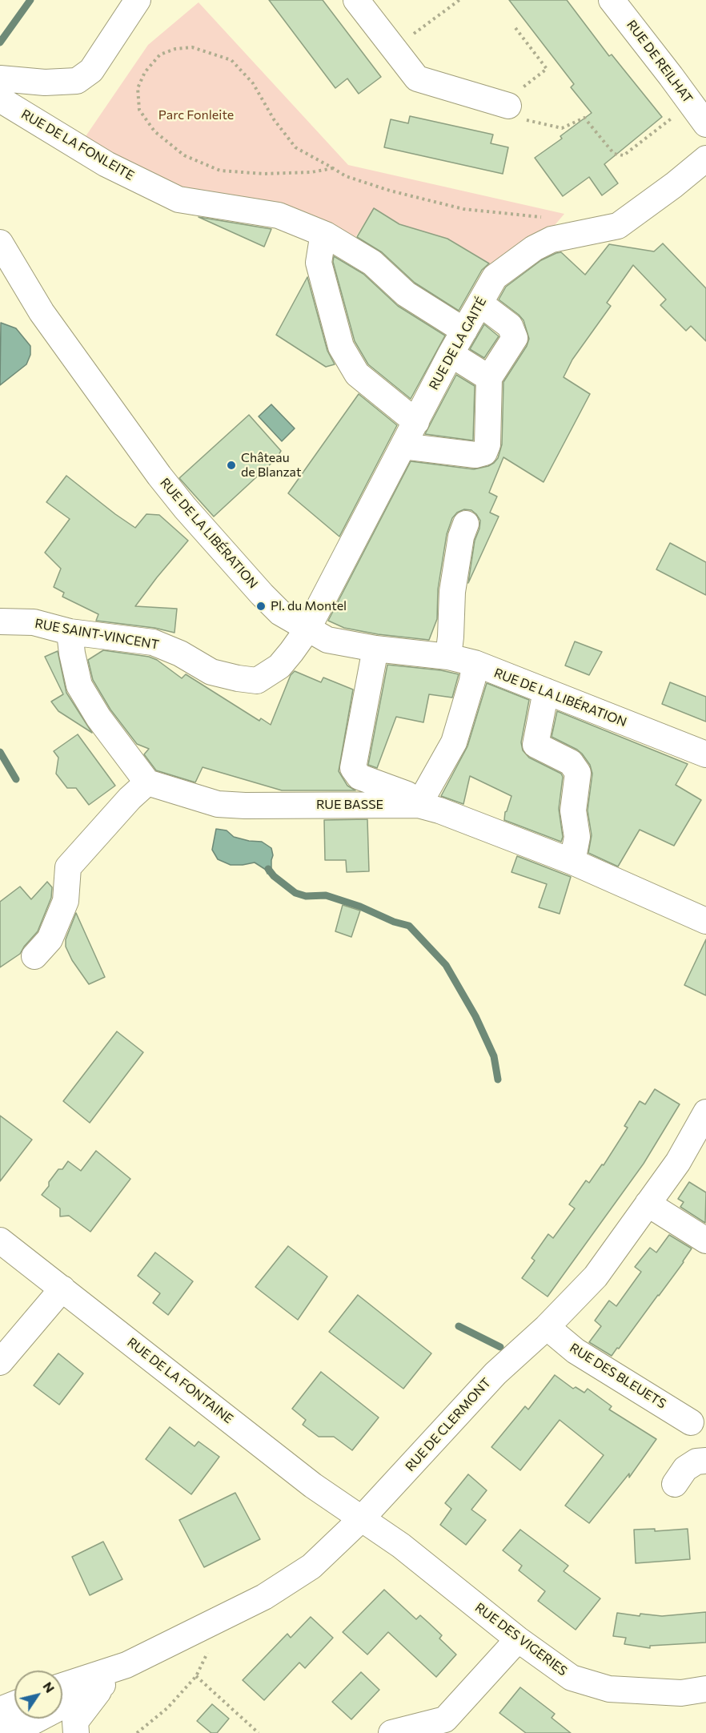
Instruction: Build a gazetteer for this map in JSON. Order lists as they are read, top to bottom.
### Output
{
  "streets": {
    "street": [
      "RUE DE REILHAT",
      "RUE DE LA FONLEITE",
      "RUE DE LA GAITÉ",
      "RUE DE LA LIBÉRATION",
      "RUE SAINT-VINCENT",
      "RUE BASSE",
      "RUE DES BLEUETS",
      "RUE DE LA FONTAINE",
      "RUE DE CLERMONT",
      "RUE DES VIGERIES"
    ]
  },
  "crossings": [
    ["RUE DE LA FONLEITE", "RUE DE LA GAITÉ"],
    ["RUE DE LA GAITÉ", "RUE DE LA LIBÉRATION"],
    ["RUE DE LA GAITÉ", "RUE SAINT-VINCENT"],
    ["RUE DE LA LIBÉRATION", "RUE SAINT-VINCENT"],
    ["RUE DES BLEUETS", "RUE DE CLERMONT"],
    ["RUE DE LA FONTAINE", "RUE DE CLERMONT"],
    ["RUE DE LA FONTAINE", "RUE DES VIGERIES"],
    ["RUE DE CLERMONT", "RUE DES VIGERIES"]
  ],
  "parks": ["Parc Fonleite"],
  "places": ["Château de Blanzat", "Pl. du Montel"],
  "north": "top right"
}
